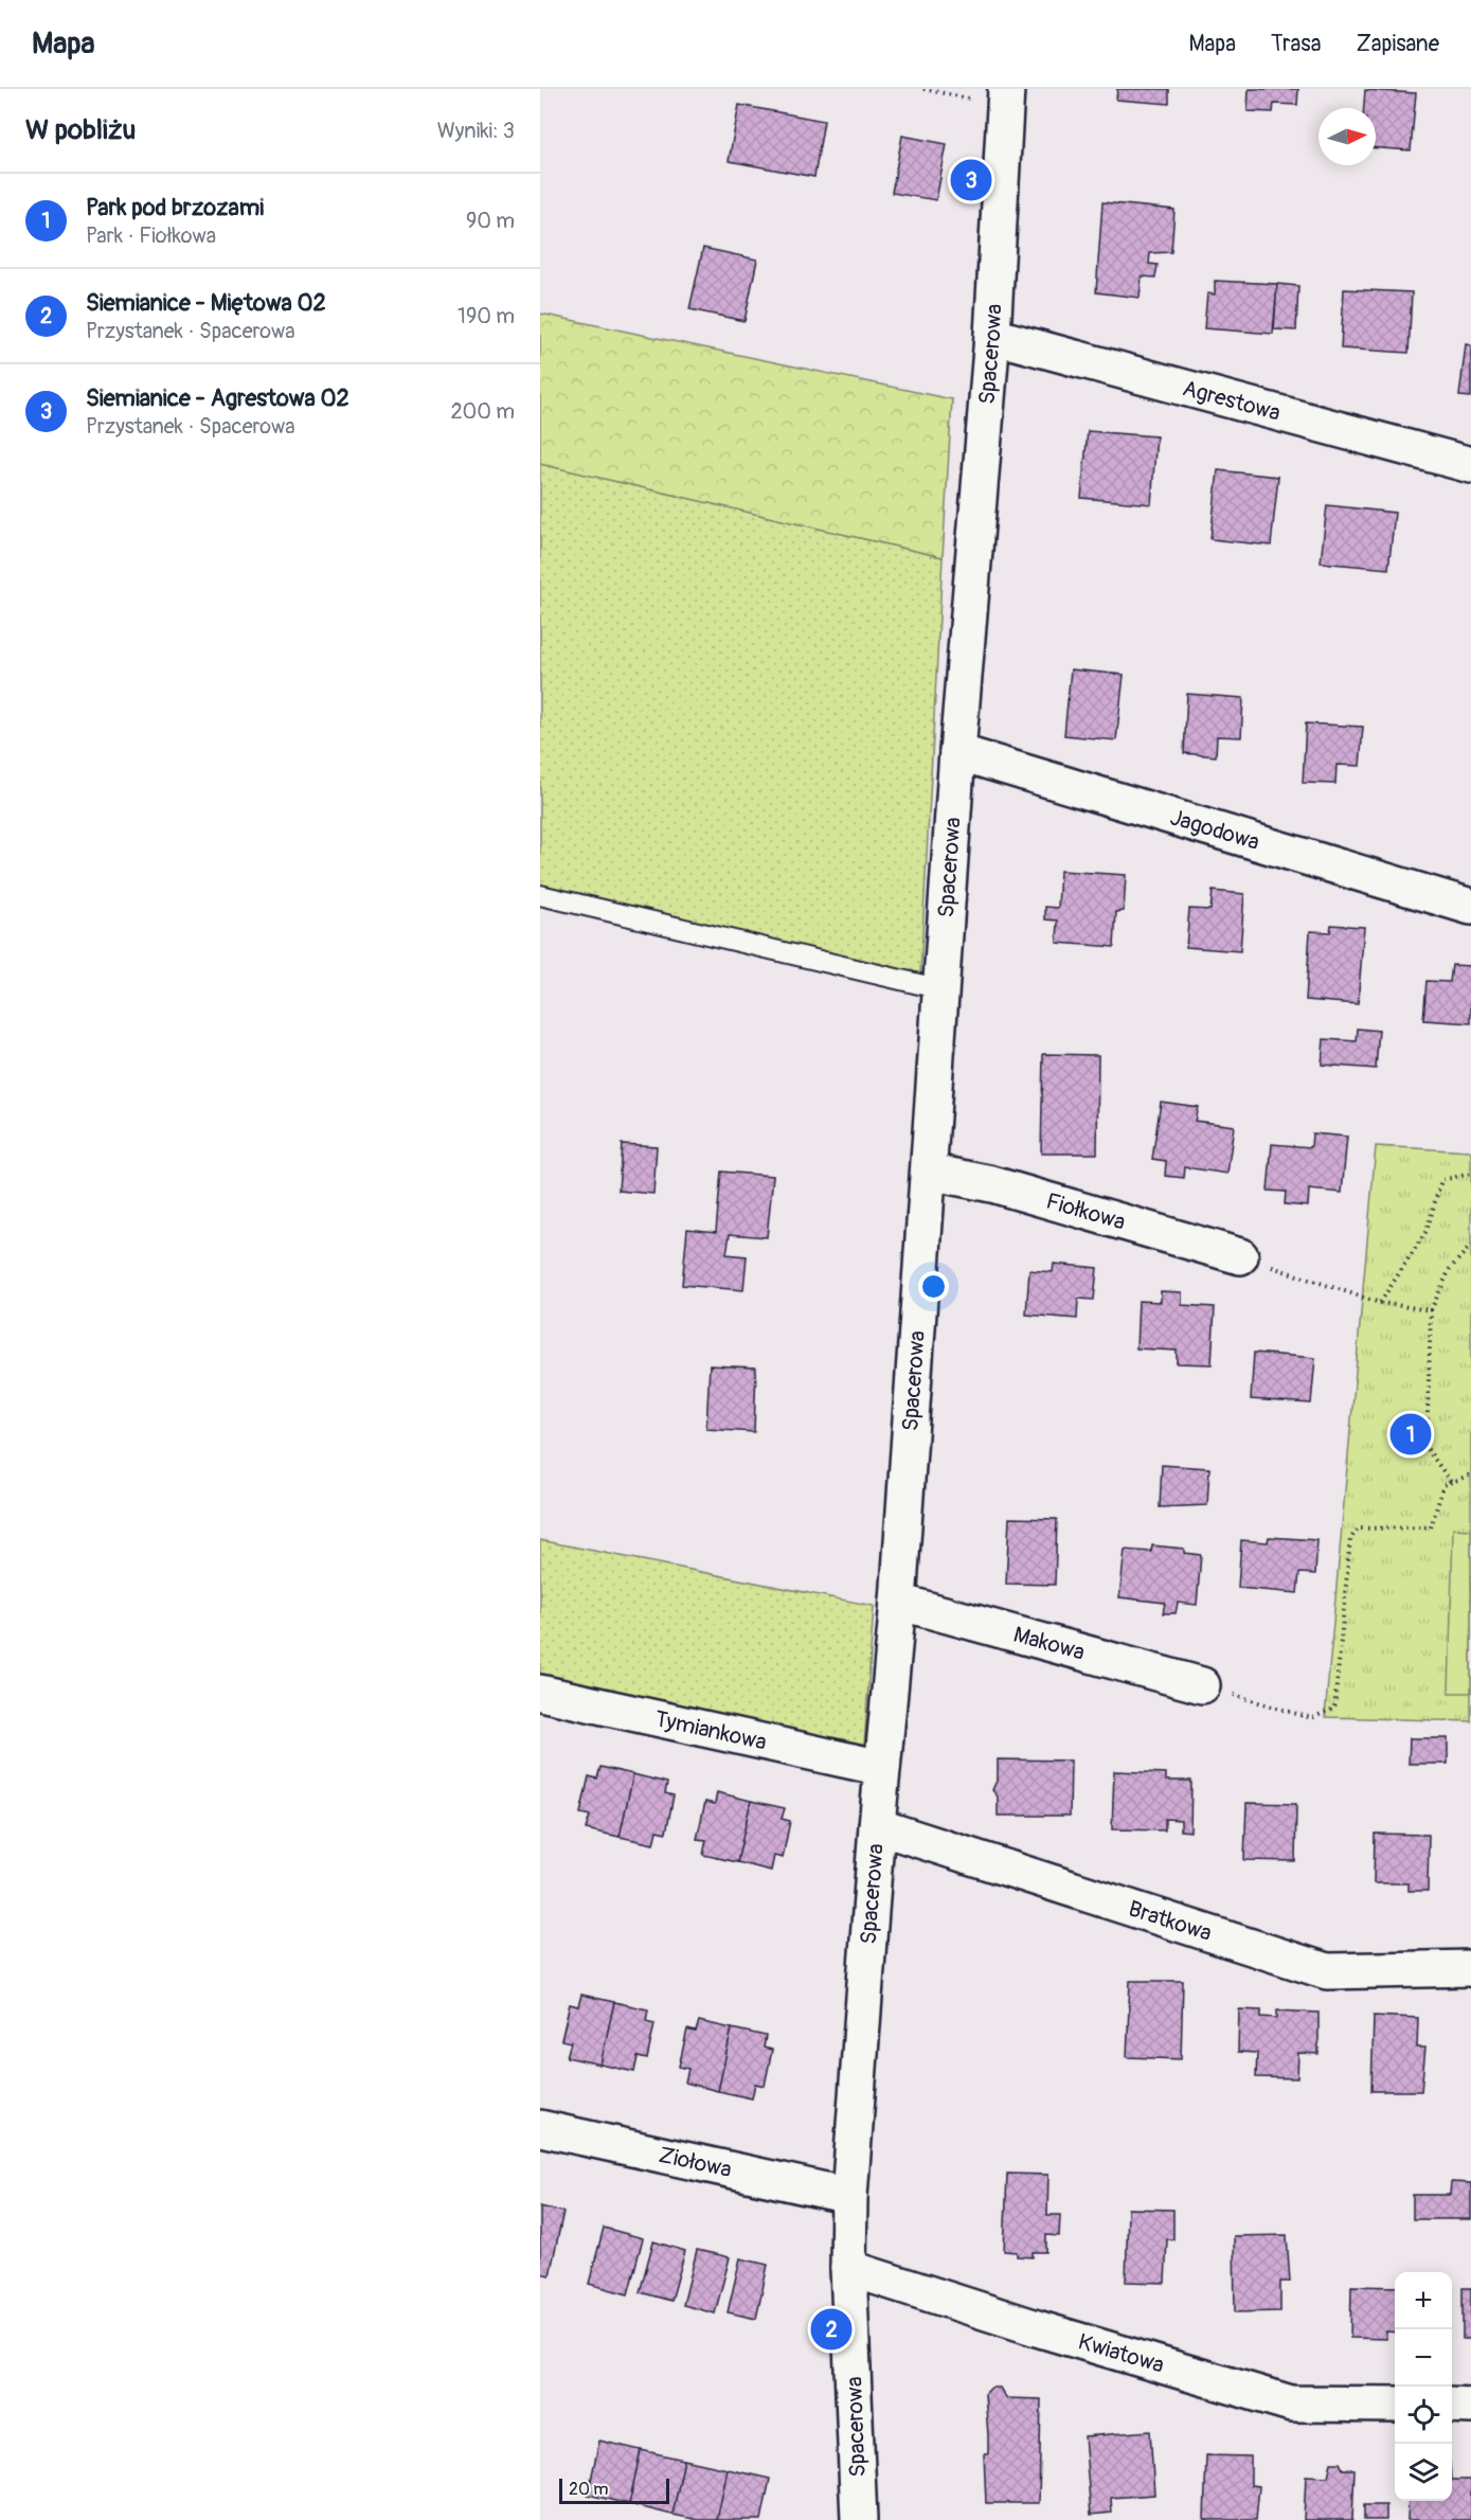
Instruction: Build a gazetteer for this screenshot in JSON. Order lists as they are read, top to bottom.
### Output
{
  "streets": {
    "street": [
      "Spacerowa",
      "Agrestowa",
      "Jagodowa",
      "Fiołkowa",
      "Makowa",
      "Tymiankowa",
      "Bratkowa",
      "Ziołowa",
      "Kwiatowa"
    ]
  },
  "crossings": [
    ["Spacerowa", "Agrestowa"],
    ["Spacerowa", "Jagodowa"],
    ["Spacerowa", "Fiołkowa"],
    ["Spacerowa", "Makowa"],
    ["Spacerowa", "Tymiankowa"],
    ["Spacerowa", "Bratkowa"],
    ["Spacerowa", "Ziołowa"],
    ["Spacerowa", "Kwiatowa"]
  ],
  "scale_bar": "20 m",
  "north": "right",
  "page": {
    "header": "Mapa",
    "nav": ["Mapa", "Trasa", "Zapisane"],
    "heading": ["W pobliżu", "Wyniki: 3"],
    "pins": ["3", "1", "2"],
    "list": [
      {
        "mark": "1",
        "name": "Park pod brzozami",
        "note": "Park · Fiołkowa",
        "value": "90 m"
      },
      {
        "mark": "2",
        "name": "Siemianice - Miętowa 02",
        "note": "Przystanek · Spacerowa",
        "value": "190 m"
      },
      {
        "mark": "3",
        "name": "Siemianice - Agrestowa 02",
        "note": "Przystanek · Spacerowa",
        "value": "200 m"
      }
    ],
    "map_buttons": ["+", "−"],
    "scale": "20 m"
  }
}
